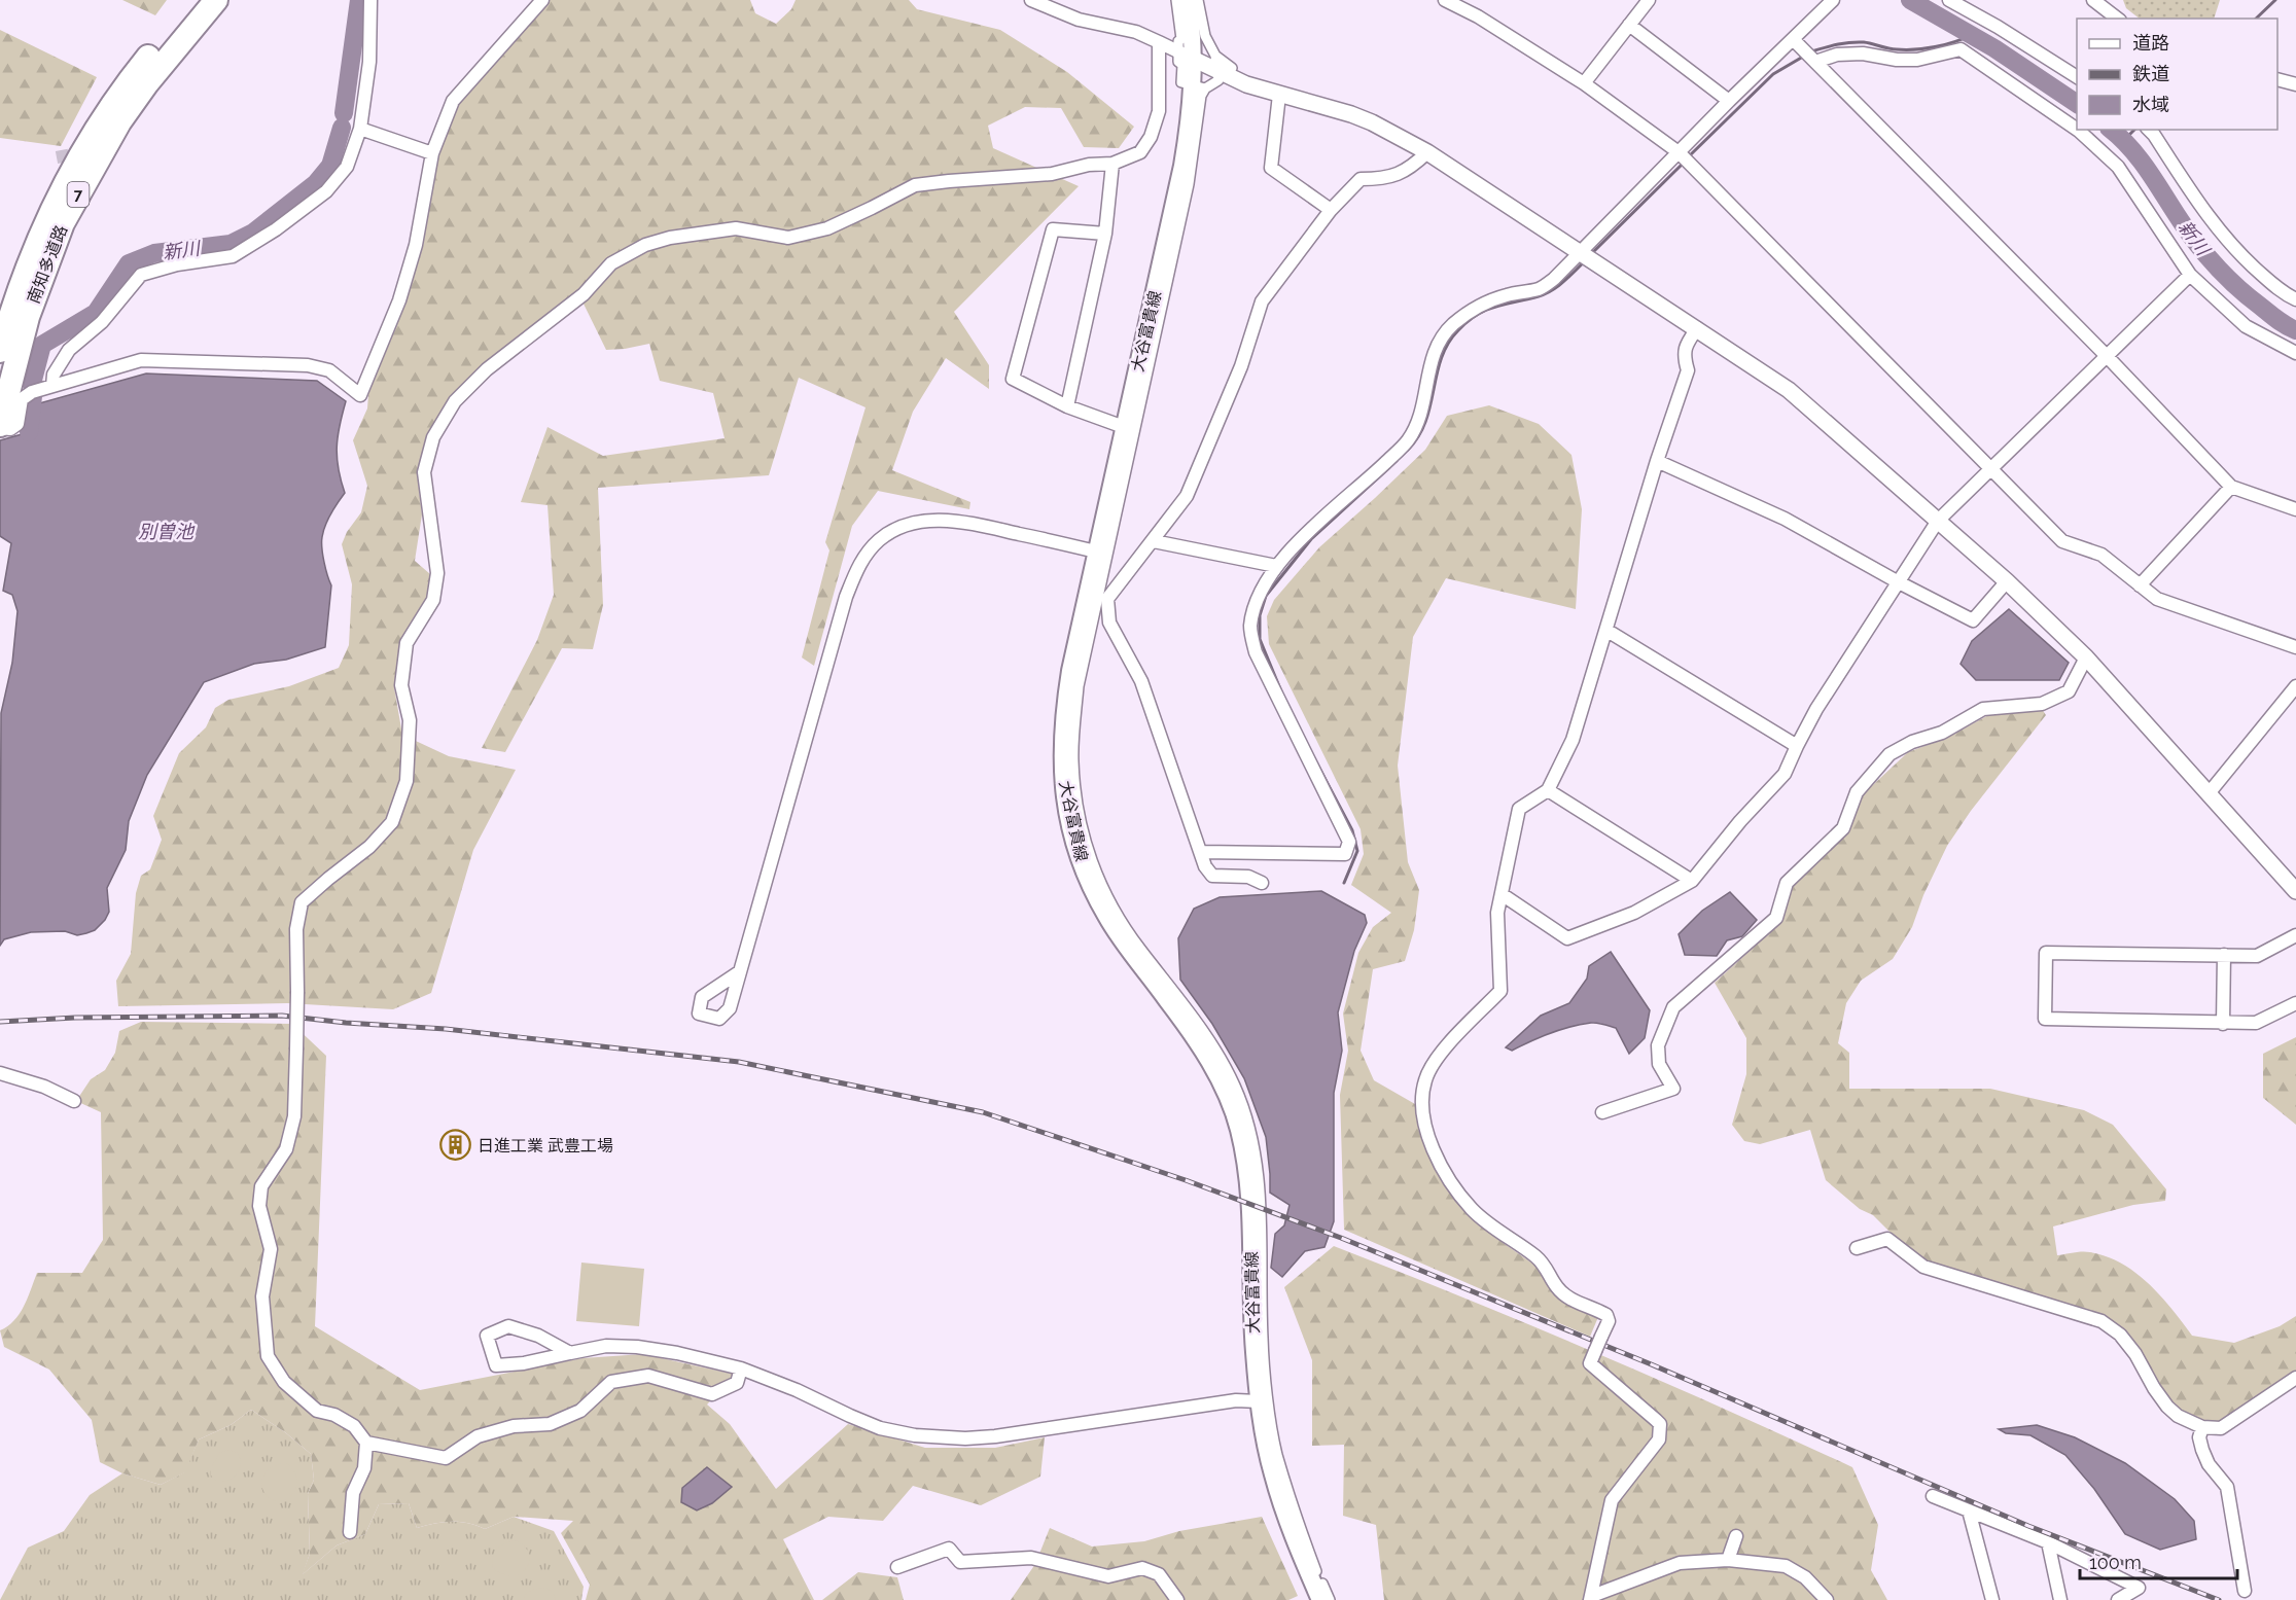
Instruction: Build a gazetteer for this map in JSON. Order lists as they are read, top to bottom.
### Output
{
  "streets": {
    "highway": ["7", "南知多道路"],
    "main road": ["大谷富貴線"]
  },
  "water": ["新川", "別曽池"],
  "places": {
    "building": ["日進工業 武豊工場"]
  },
  "legend": ["道路", "鉄道", "水域"],
  "scale_bar": "100 m"
}
